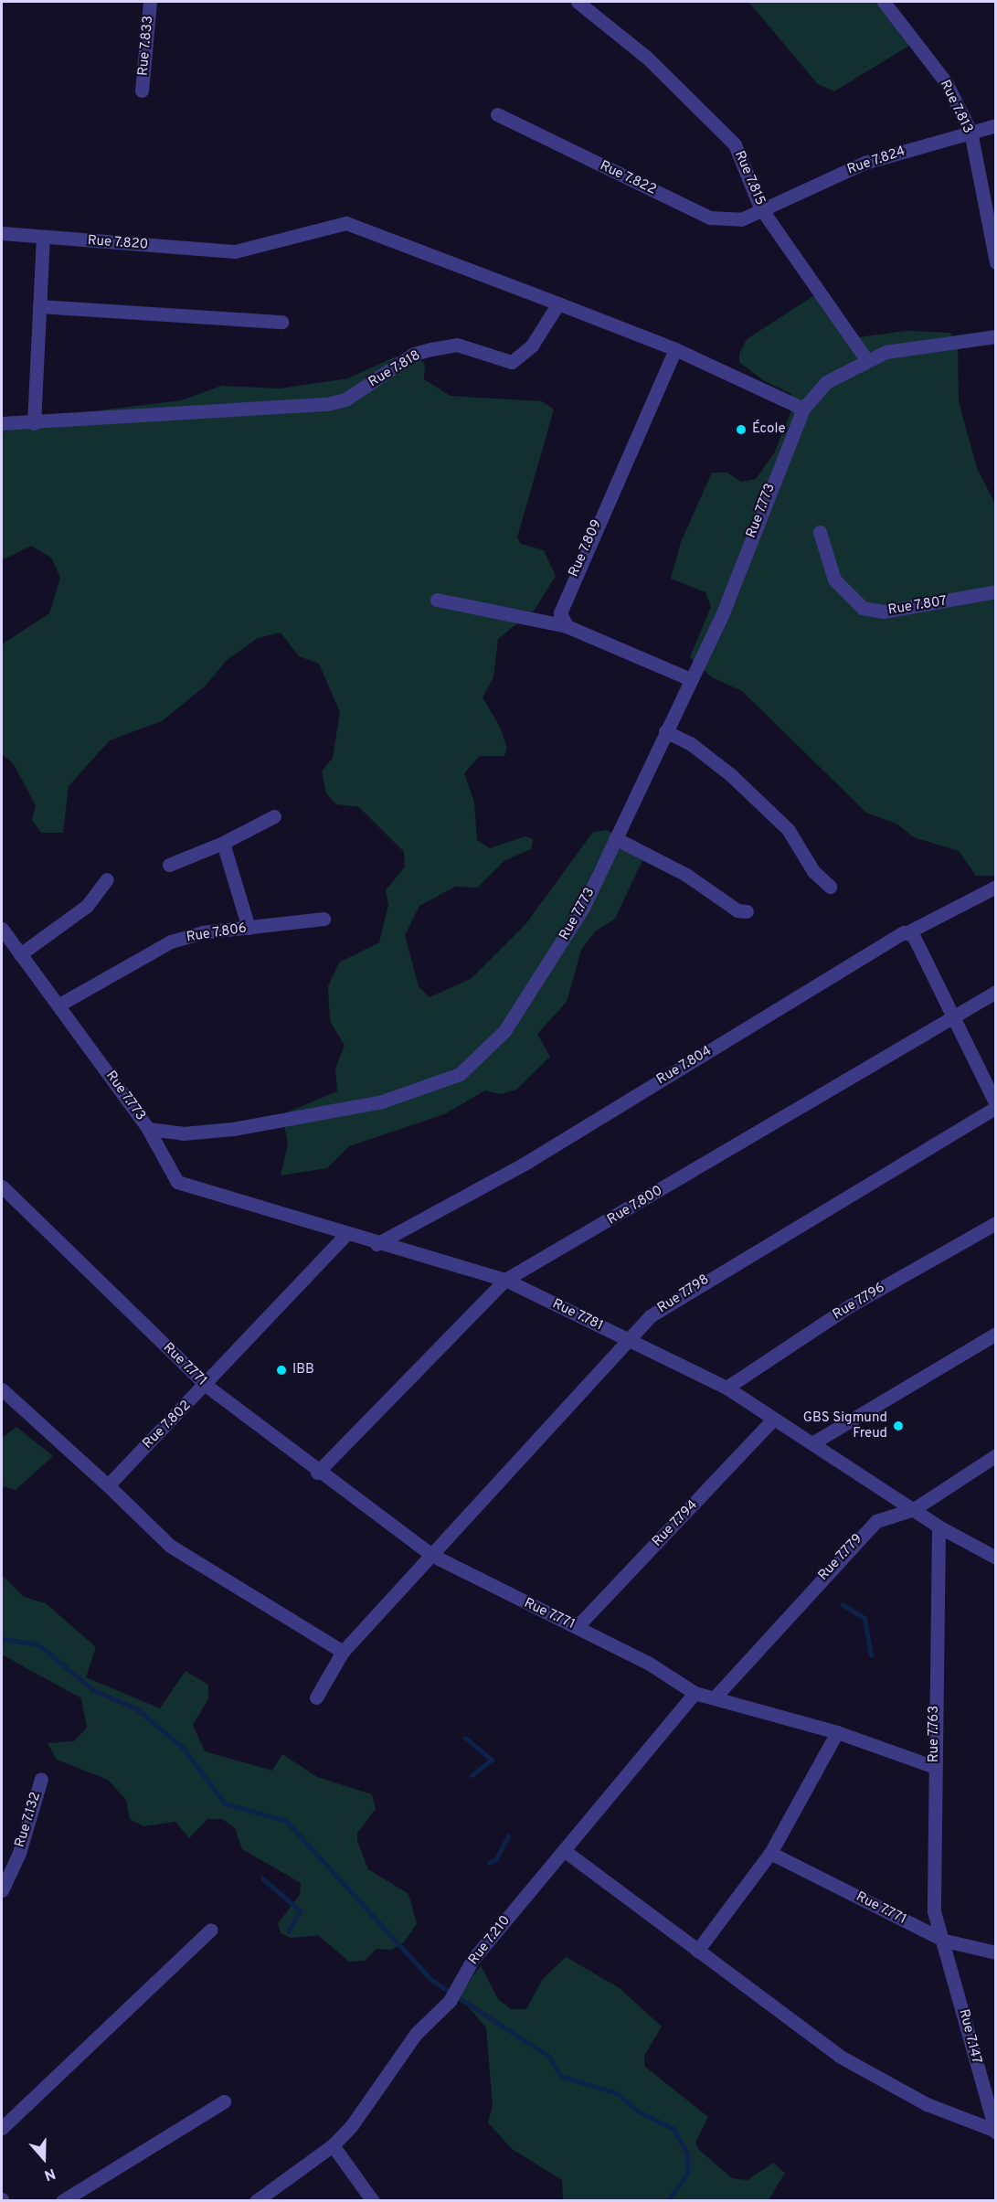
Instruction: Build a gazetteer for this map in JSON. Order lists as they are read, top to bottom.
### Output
{
  "streets": {
    "street": [
      "Rue 7.833",
      "Rue 7.813",
      "Rue 7.824",
      "Rue 7.822",
      "Rue 7.815",
      "Rue 7.820",
      "Rue 7.818",
      "Rue 7.773",
      "Rue 7.809",
      "Rue 7.807",
      "Rue 7.806",
      "Rue 7.804",
      "Rue 7.800",
      "Rue 7.798",
      "Rue 7.796",
      "Rue 7.781",
      "Rue 7.771",
      "Rue 7.802",
      "Rue 7.794",
      "Rue 7.779",
      "Rue 7.763",
      "Rue 7.132",
      "Rue 7.210",
      "Rue 7.147"
    ]
  },
  "crossings": [
    ["Rue 7.813", "Rue 7.824"],
    ["Rue 7.824", "Rue 7.822"],
    ["Rue 7.824", "Rue 7.815"],
    ["Rue 7.822", "Rue 7.815"],
    ["Rue 7.815", "Rue 7.773"],
    ["Rue 7.820", "Rue 7.818"],
    ["Rue 7.773", "Rue 7.806"],
    ["Rue 7.773", "Rue 7.781"],
    ["Rue 7.804", "Rue 7.781"],
    ["Rue 7.800", "Rue 7.781"],
    ["Rue 7.800", "Rue 7.771"],
    ["Rue 7.798", "Rue 7.781"],
    ["Rue 7.798", "Rue 7.771"],
    ["Rue 7.796", "Rue 7.781"],
    ["Rue 7.781", "Rue 7.802"],
    ["Rue 7.781", "Rue 7.794"],
    ["Rue 7.781", "Rue 7.779"],
    ["Rue 7.781", "Rue 7.763"],
    ["Rue 7.771", "Rue 7.802"],
    ["Rue 7.771", "Rue 7.794"],
    ["Rue 7.771", "Rue 7.779"],
    ["Rue 7.771", "Rue 7.763"],
    ["Rue 7.771", "Rue 7.210"],
    ["Rue 7.771", "Rue 7.147"],
    ["Rue 7.763", "Rue 7.147"]
  ],
  "places": ["École", "IBB", "GBS Sigmund Freud"],
  "north": "bottom"
}
